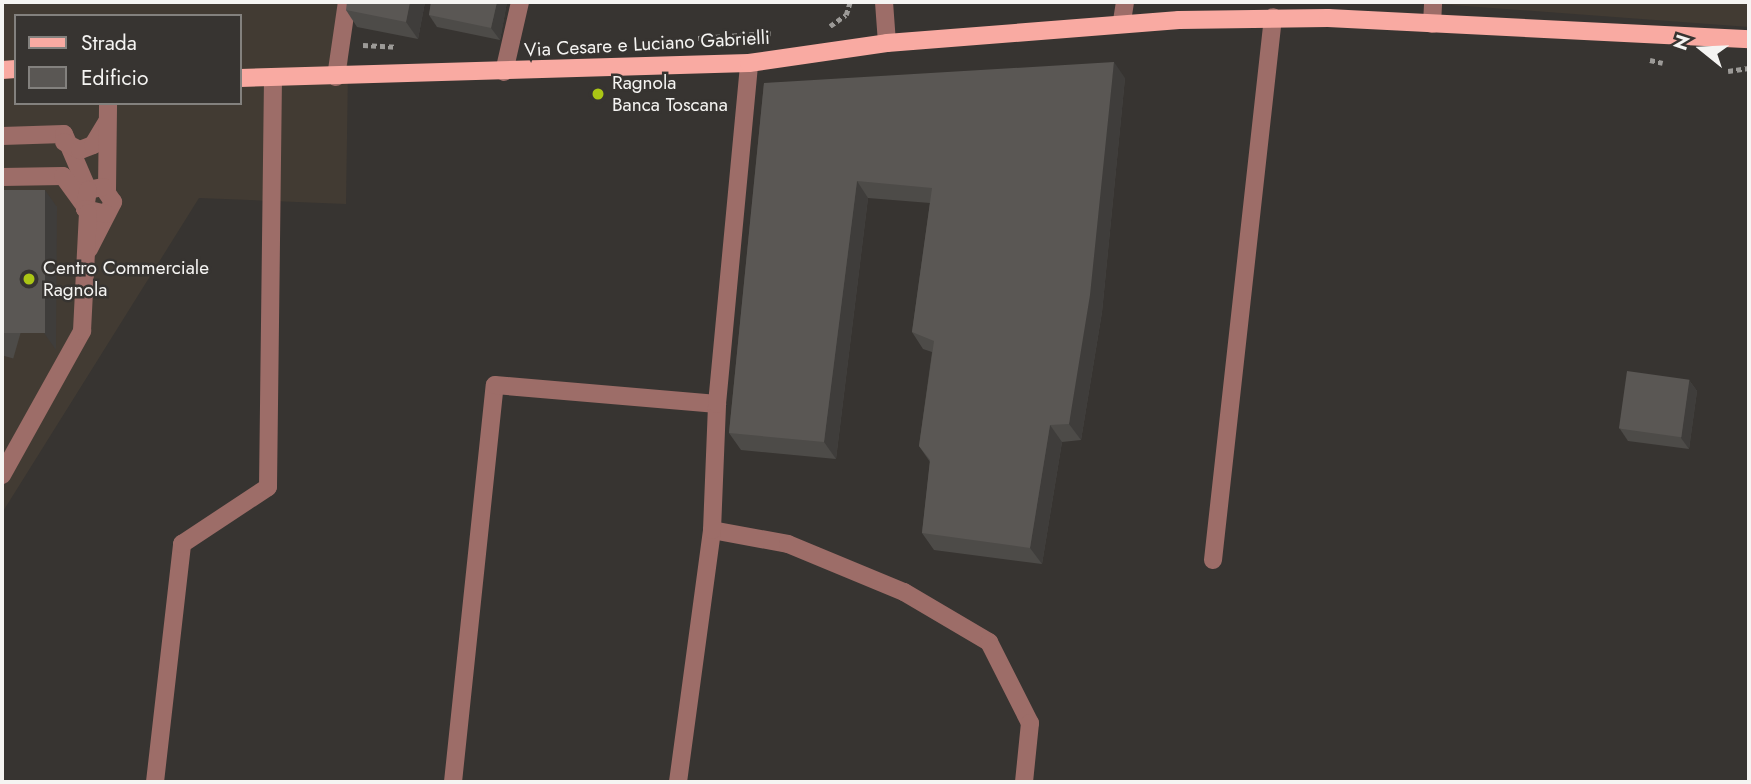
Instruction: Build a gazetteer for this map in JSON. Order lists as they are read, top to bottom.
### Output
{
  "streets": {
    "main road": ["Via Cesare e Luciano Gabrielli"]
  },
  "places": ["Ragnola Banca Toscana", "Centro Commerciale Ragnola"],
  "legend": ["Strada", "Edificio"],
  "north": "left"
}
